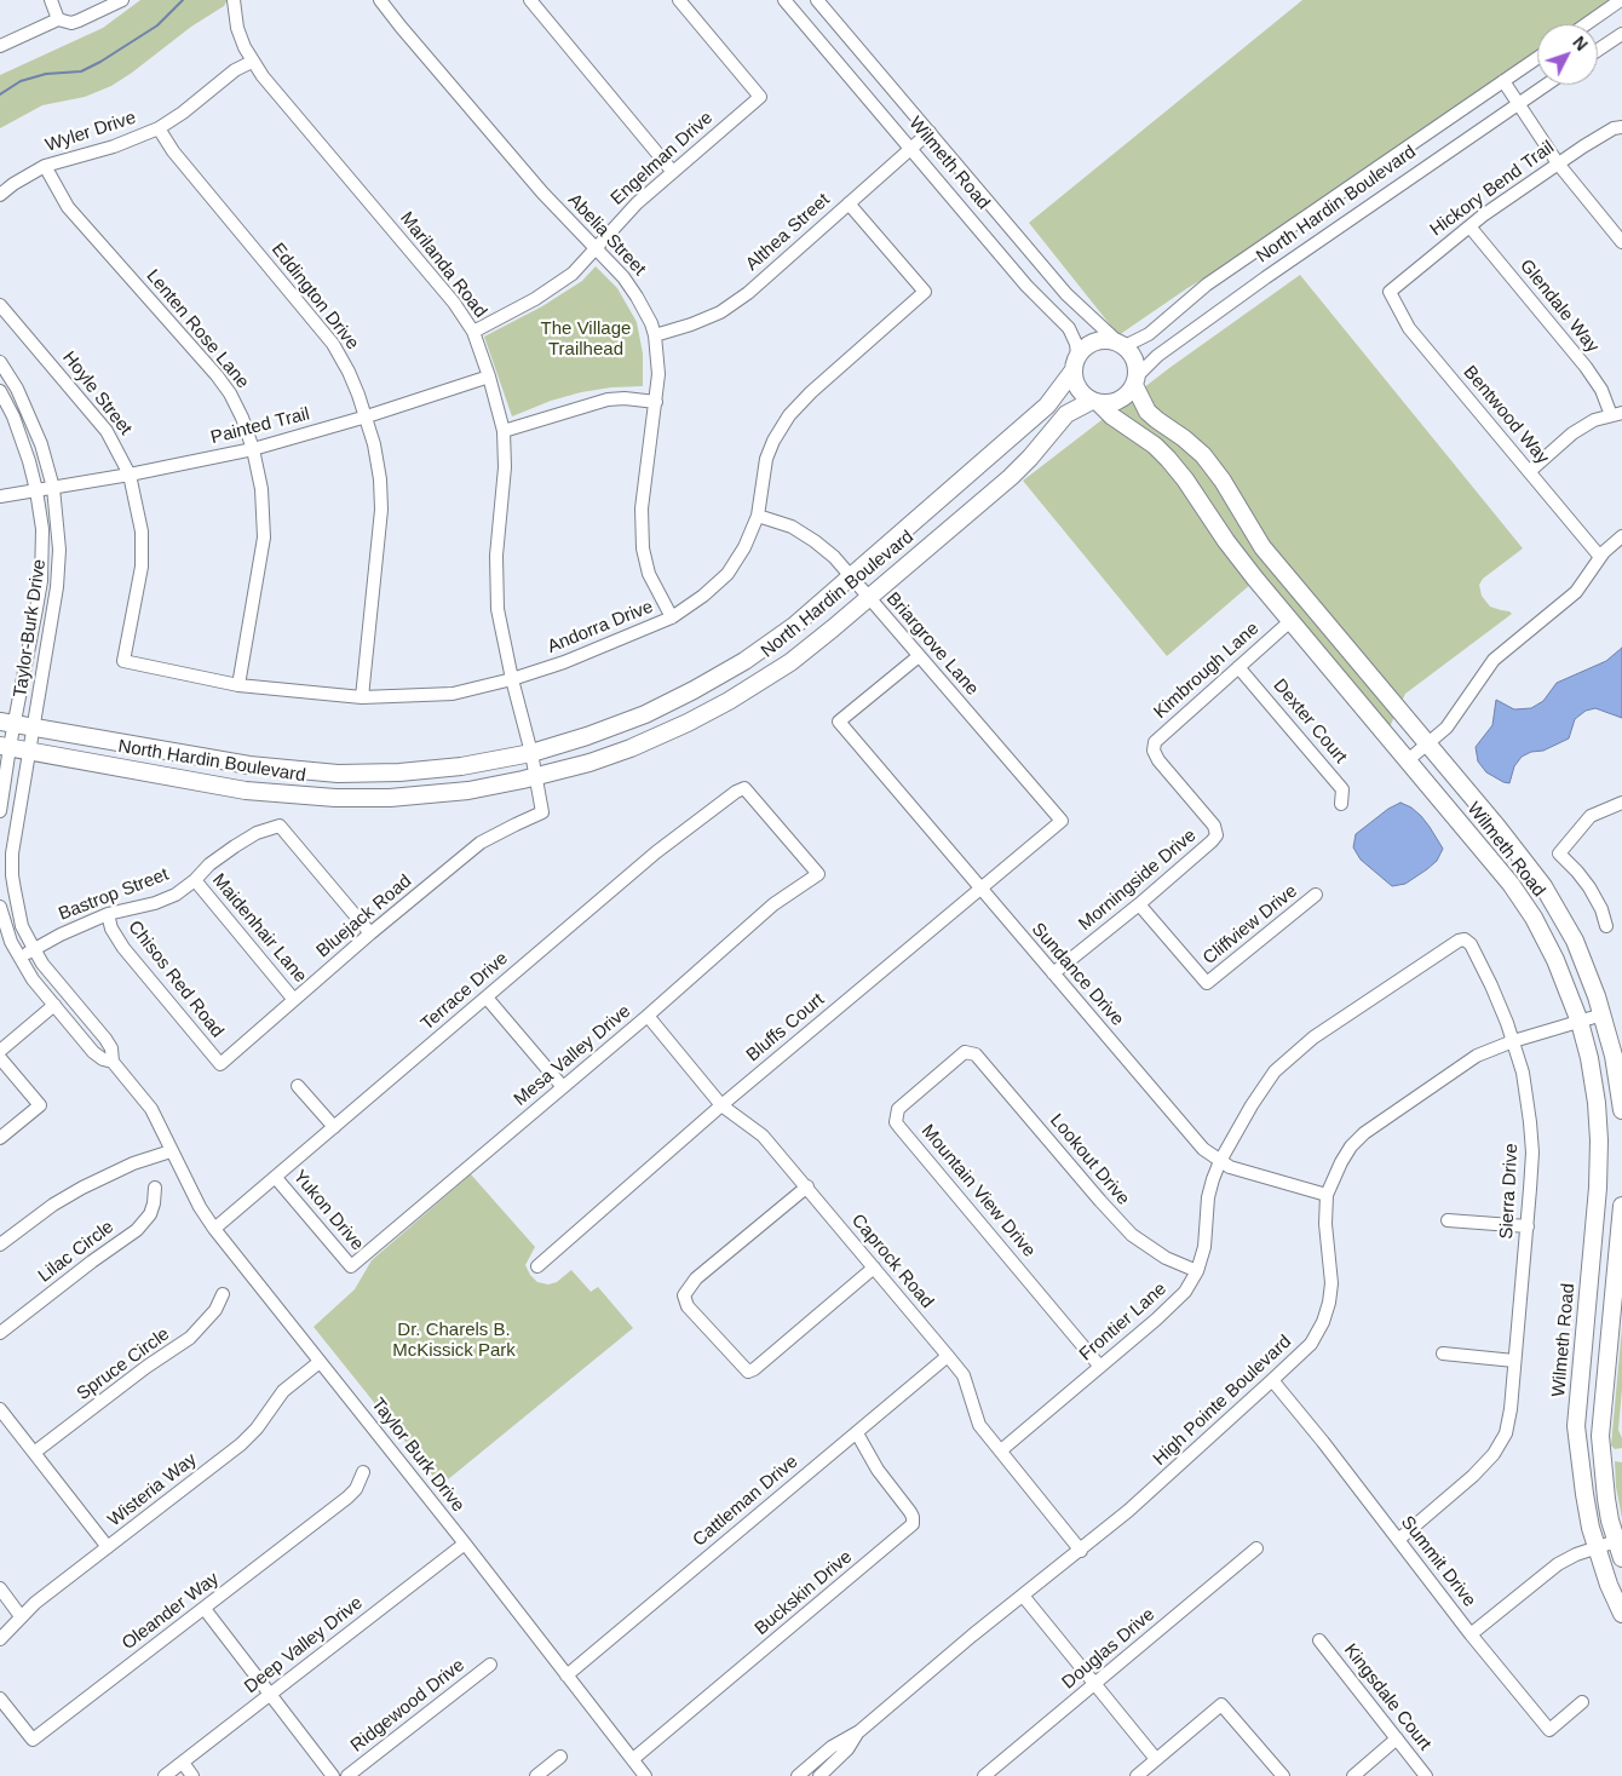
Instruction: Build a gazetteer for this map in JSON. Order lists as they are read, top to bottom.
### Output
{
  "streets": {
    "main road": ["Wilmeth Road", "North Hardin Boulevard"],
    "street": [
      "Wyler Drive",
      "Engelman Drive",
      "Hickory Bend Trail",
      "Althea Street",
      "Abelia Street",
      "Marilanda Road",
      "Eddington Drive",
      "Glendale Way",
      "Lenten Rose Lane",
      "Hoyle Street",
      "Bentwood Way",
      "Painted Trail",
      "Andorra Drive",
      "Taylor-Burk Drive",
      "Briargrove Lane",
      "Kimbrough Lane",
      "Dexter Court",
      "Morningside Drive",
      "Bastrop Street",
      "Bluejack Road",
      "Cliffview Drive",
      "Maidenhair Lane",
      "Sundance Drive",
      "Chisos Red Road",
      "Terrace Drive",
      "Bluffs Court",
      "Mesa Valley Drive",
      "Lookout Drive",
      "Mountain View Drive",
      "Sierra Drive",
      "Yukon Drive",
      "Lilac Circle",
      "Caprock Road",
      "Frontier Lane",
      "Spruce Circle",
      "High Pointe Boulevard",
      "Taylor Burk Drive",
      "Wisteria Way",
      "Cattleman Drive",
      "Summit Drive",
      "Buckskin Drive",
      "Oleander Way",
      "Deep Valley Drive",
      "Douglas Drive",
      "Kingsdale Court",
      "Ridgewood Drive"
    ]
  },
  "crossings": [
    ["Wyler Drive", "Marilanda Road"],
    ["Wyler Drive", "Eddington Drive"],
    ["Wyler Drive", "Lenten Rose Lane"],
    ["Engelman Drive", "Abelia Street"],
    ["Engelman Drive", "Marilanda Road"],
    ["Wilmeth Road", "North Hardin Boulevard"],
    ["Wilmeth Road", "Althea Street"],
    ["Wilmeth Road", "Kimbrough Lane"],
    ["Wilmeth Road", "High Pointe Boulevard"],
    ["Hickory Bend Trail", "Glendale Way"],
    ["Hickory Bend Trail", "Bentwood Way"],
    ["North Hardin Boulevard", "Marilanda Road"],
    ["North Hardin Boulevard", "Taylor-Burk Drive"],
    ["North Hardin Boulevard", "Briargrove Lane"],
    ["Althea Street", "Abelia Street"],
    ["Althea Street", "Andorra Drive"],
    ["Abelia Street", "Andorra Drive"],
    ["Marilanda Road", "Painted Trail"],
    ["Marilanda Road", "Andorra Drive"],
    ["Marilanda Road", "Bluejack Road"],
    ["Eddington Drive", "Painted Trail"],
    ["Eddington Drive", "Andorra Drive"],
    ["Lenten Rose Lane", "Painted Trail"],
    ["Lenten Rose Lane", "Andorra Drive"],
    ["Hoyle Street", "Painted Trail"],
    ["Hoyle Street", "Andorra Drive"],
    ["Painted Trail", "Taylor-Burk Drive"],
    ["Andorra Drive", "Briargrove Lane"],
    ["Taylor-Burk Drive", "Bastrop Street"],
    ["Taylor-Burk Drive", "Taylor Burk Drive"],
    ["Briargrove Lane", "Sundance Drive"],
    ["Briargrove Lane", "Bluffs Court"],
    ["Kimbrough Lane", "Dexter Court"],
    ["Kimbrough Lane", "Morningside Drive"],
    ["Morningside Drive", "Cliffview Drive"],
    ["Morningside Drive", "Sundance Drive"],
    ["Bastrop Street", "Bluejack Road"],
    ["Bastrop Street", "Maidenhair Lane"],
    ["Bastrop Street", "Chisos Red Road"],
    ["Bluejack Road", "Maidenhair Lane"],
    ["Bluejack Road", "Chisos Red Road"],
    ["Sundance Drive", "Bluffs Court"],
    ["Sundance Drive", "Frontier Lane"],
    ["Sundance Drive", "High Pointe Boulevard"],
    ["Terrace Drive", "Mesa Valley Drive"],
    ["Terrace Drive", "Yukon Drive"],
    ["Terrace Drive", "Taylor Burk Drive"],
    ["Bluffs Court", "Caprock Road"],
    ["Mesa Valley Drive", "Yukon Drive"],
    ["Mesa Valley Drive", "Caprock Road"],
    ["Lookout Drive", "Mountain View Drive"],
    ["Lookout Drive", "Frontier Lane"],
    ["Mountain View Drive", "Frontier Lane"],
    ["Sierra Drive", "Frontier Lane"],
    ["Sierra Drive", "High Pointe Boulevard"],
    ["Sierra Drive", "Summit Drive"],
    ["Caprock Road", "Frontier Lane"],
    ["Caprock Road", "High Pointe Boulevard"],
    ["Caprock Road", "Cattleman Drive"],
    ["High Pointe Boulevard", "Summit Drive"],
    ["Taylor Burk Drive", "Wisteria Way"],
    ["Taylor Burk Drive", "Cattleman Drive"],
    ["Taylor Burk Drive", "Buckskin Drive"],
    ["Taylor Burk Drive", "Deep Valley Drive"],
    ["Cattleman Drive", "Buckskin Drive"]
  ],
  "parks": ["The Village Trailhead", "Dr. Charels B. McKissick Park"],
  "north": "top right"
}
